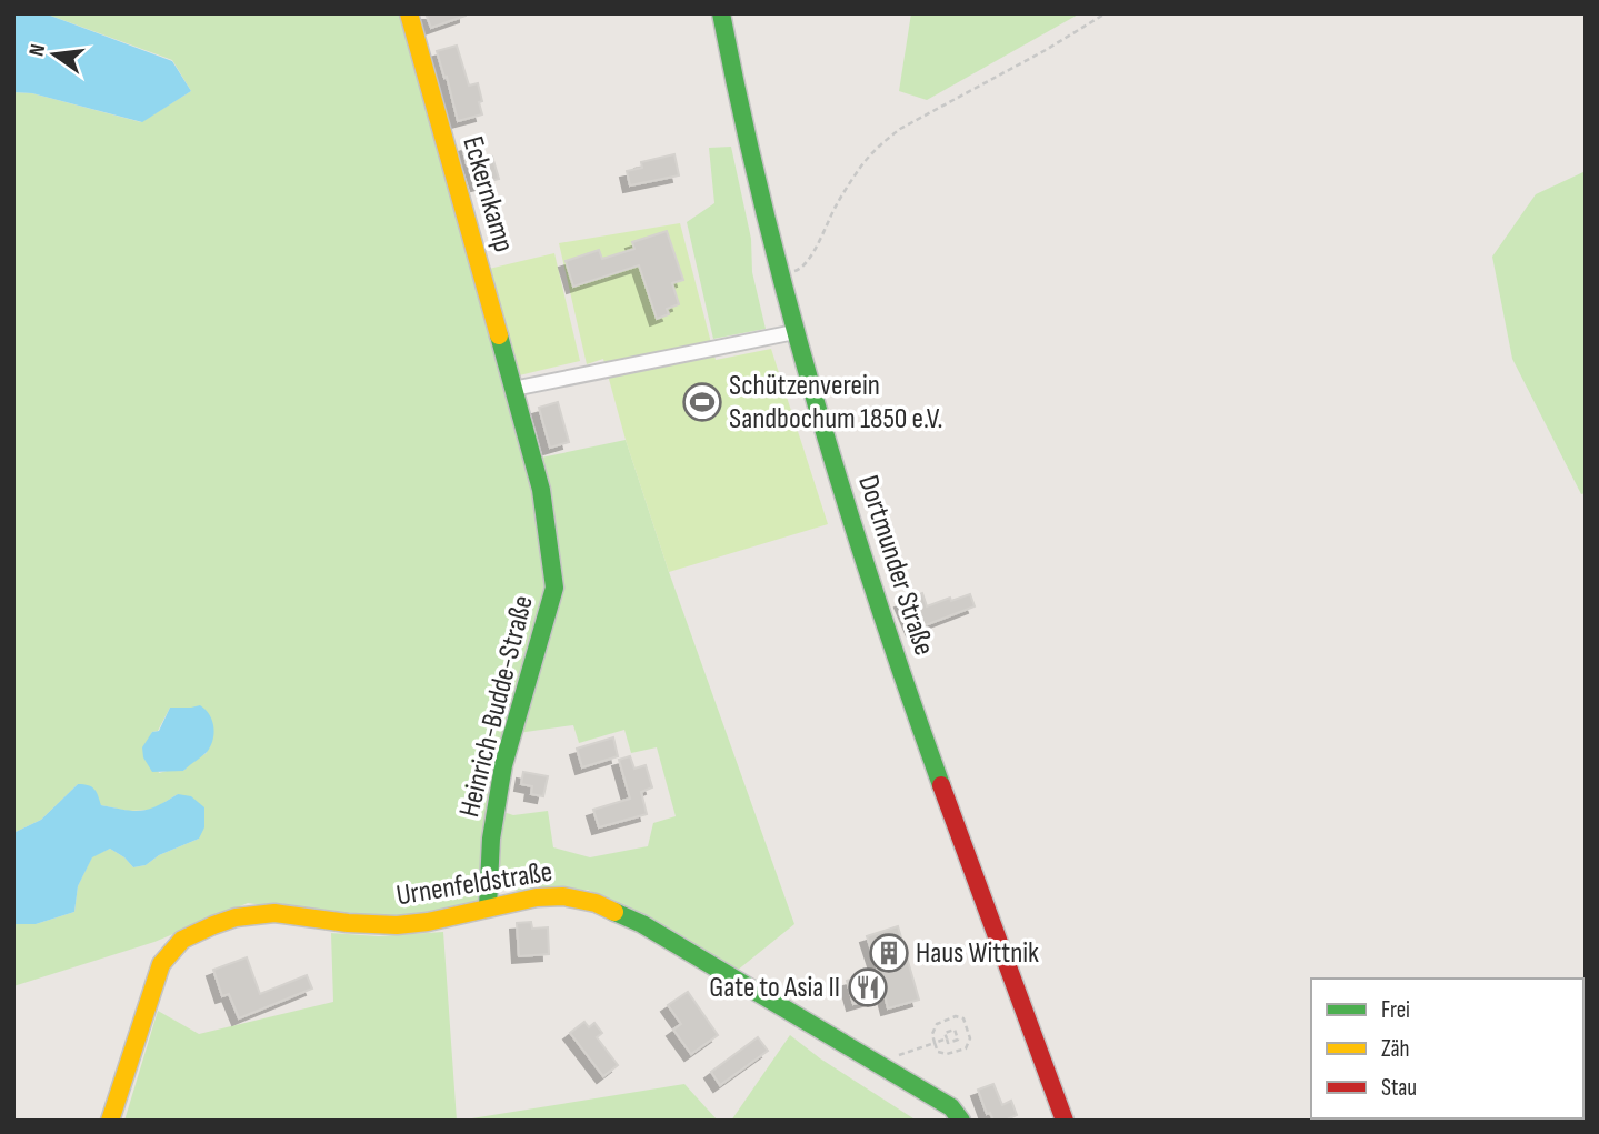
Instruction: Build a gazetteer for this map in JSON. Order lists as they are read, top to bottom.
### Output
{
  "streets": {
    "street": [
      "Eckernkamp",
      "Dortmunder Straße",
      "Heinrich-Budde-Straße",
      "Urnenfeldstraße"
    ]
  },
  "crossings": [
    ["Eckernkamp", "Heinrich-Budde-Straße"],
    ["Heinrich-Budde-Straße", "Urnenfeldstraße"]
  ],
  "places": {
    "sports": ["Schützenverein Sandbochum 1850 e.V."],
    "building": ["Haus Wittnik"],
    "restaurant": ["Gate to Asia II"]
  },
  "legend": ["Frei", "Zäh", "Stau"],
  "north": "left"
}
